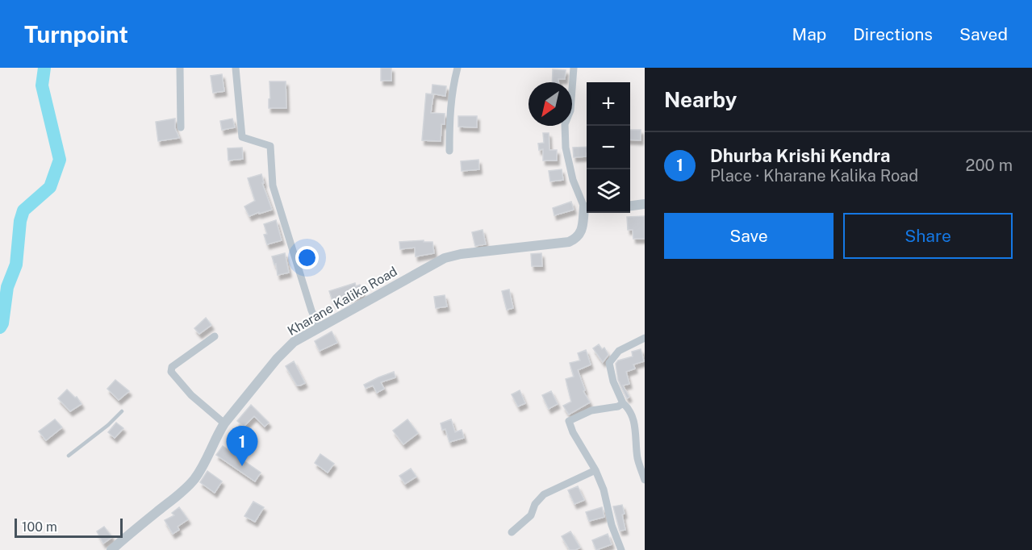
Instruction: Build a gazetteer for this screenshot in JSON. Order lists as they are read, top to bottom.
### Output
{
  "streets": {
    "street": ["Kharane Kalika Road"]
  },
  "scale_bar": "100 m",
  "north": "bottom left",
  "page": {
    "header": "Turnpoint",
    "nav": ["Map", "Directions", "Saved"],
    "heading": "Nearby",
    "map_buttons": ["+", "−"],
    "list": [
      {
        "mark": "1",
        "name": "Dhurba Krishi Kendra",
        "note": "Place · Kharane Kalika Road",
        "value": "200 m"
      }
    ],
    "buttons": ["Save", "Share"],
    "pins": "1",
    "scale": "100 m"
  }
}
